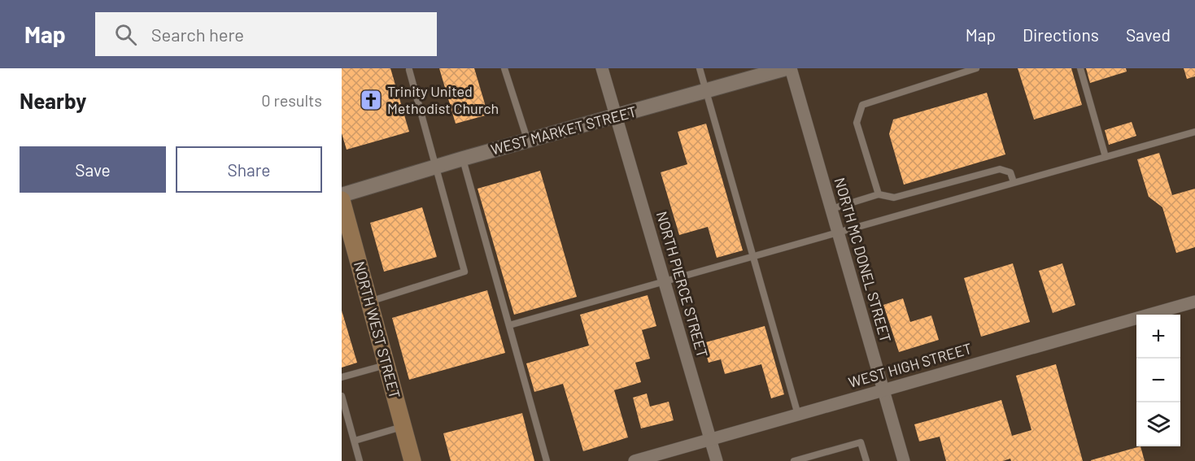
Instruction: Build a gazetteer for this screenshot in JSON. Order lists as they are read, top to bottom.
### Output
{
  "streets": {
    "main road": ["NORTH WEST STREET"],
    "street": [
      "WEST MARKET STREET",
      "NORTH MC DONEL STREET",
      "NORTH PIERCE STREET",
      "WEST HIGH STREET"
    ]
  },
  "crossings": [
    ["WEST MARKET STREET", "NORTH PIERCE STREET"],
    ["NORTH MC DONEL STREET", "WEST HIGH STREET"],
    ["NORTH PIERCE STREET", "WEST HIGH STREET"]
  ],
  "places": {
    "church": ["Trinity United Methodist Church"]
  },
  "page": {
    "header": "Map",
    "search": "Search here",
    "nav": ["Map", "Directions", "Saved"],
    "heading": ["Nearby", "0 results"],
    "buttons": ["Save", "Share"],
    "map_buttons": ["+", "−"]
  }
}
